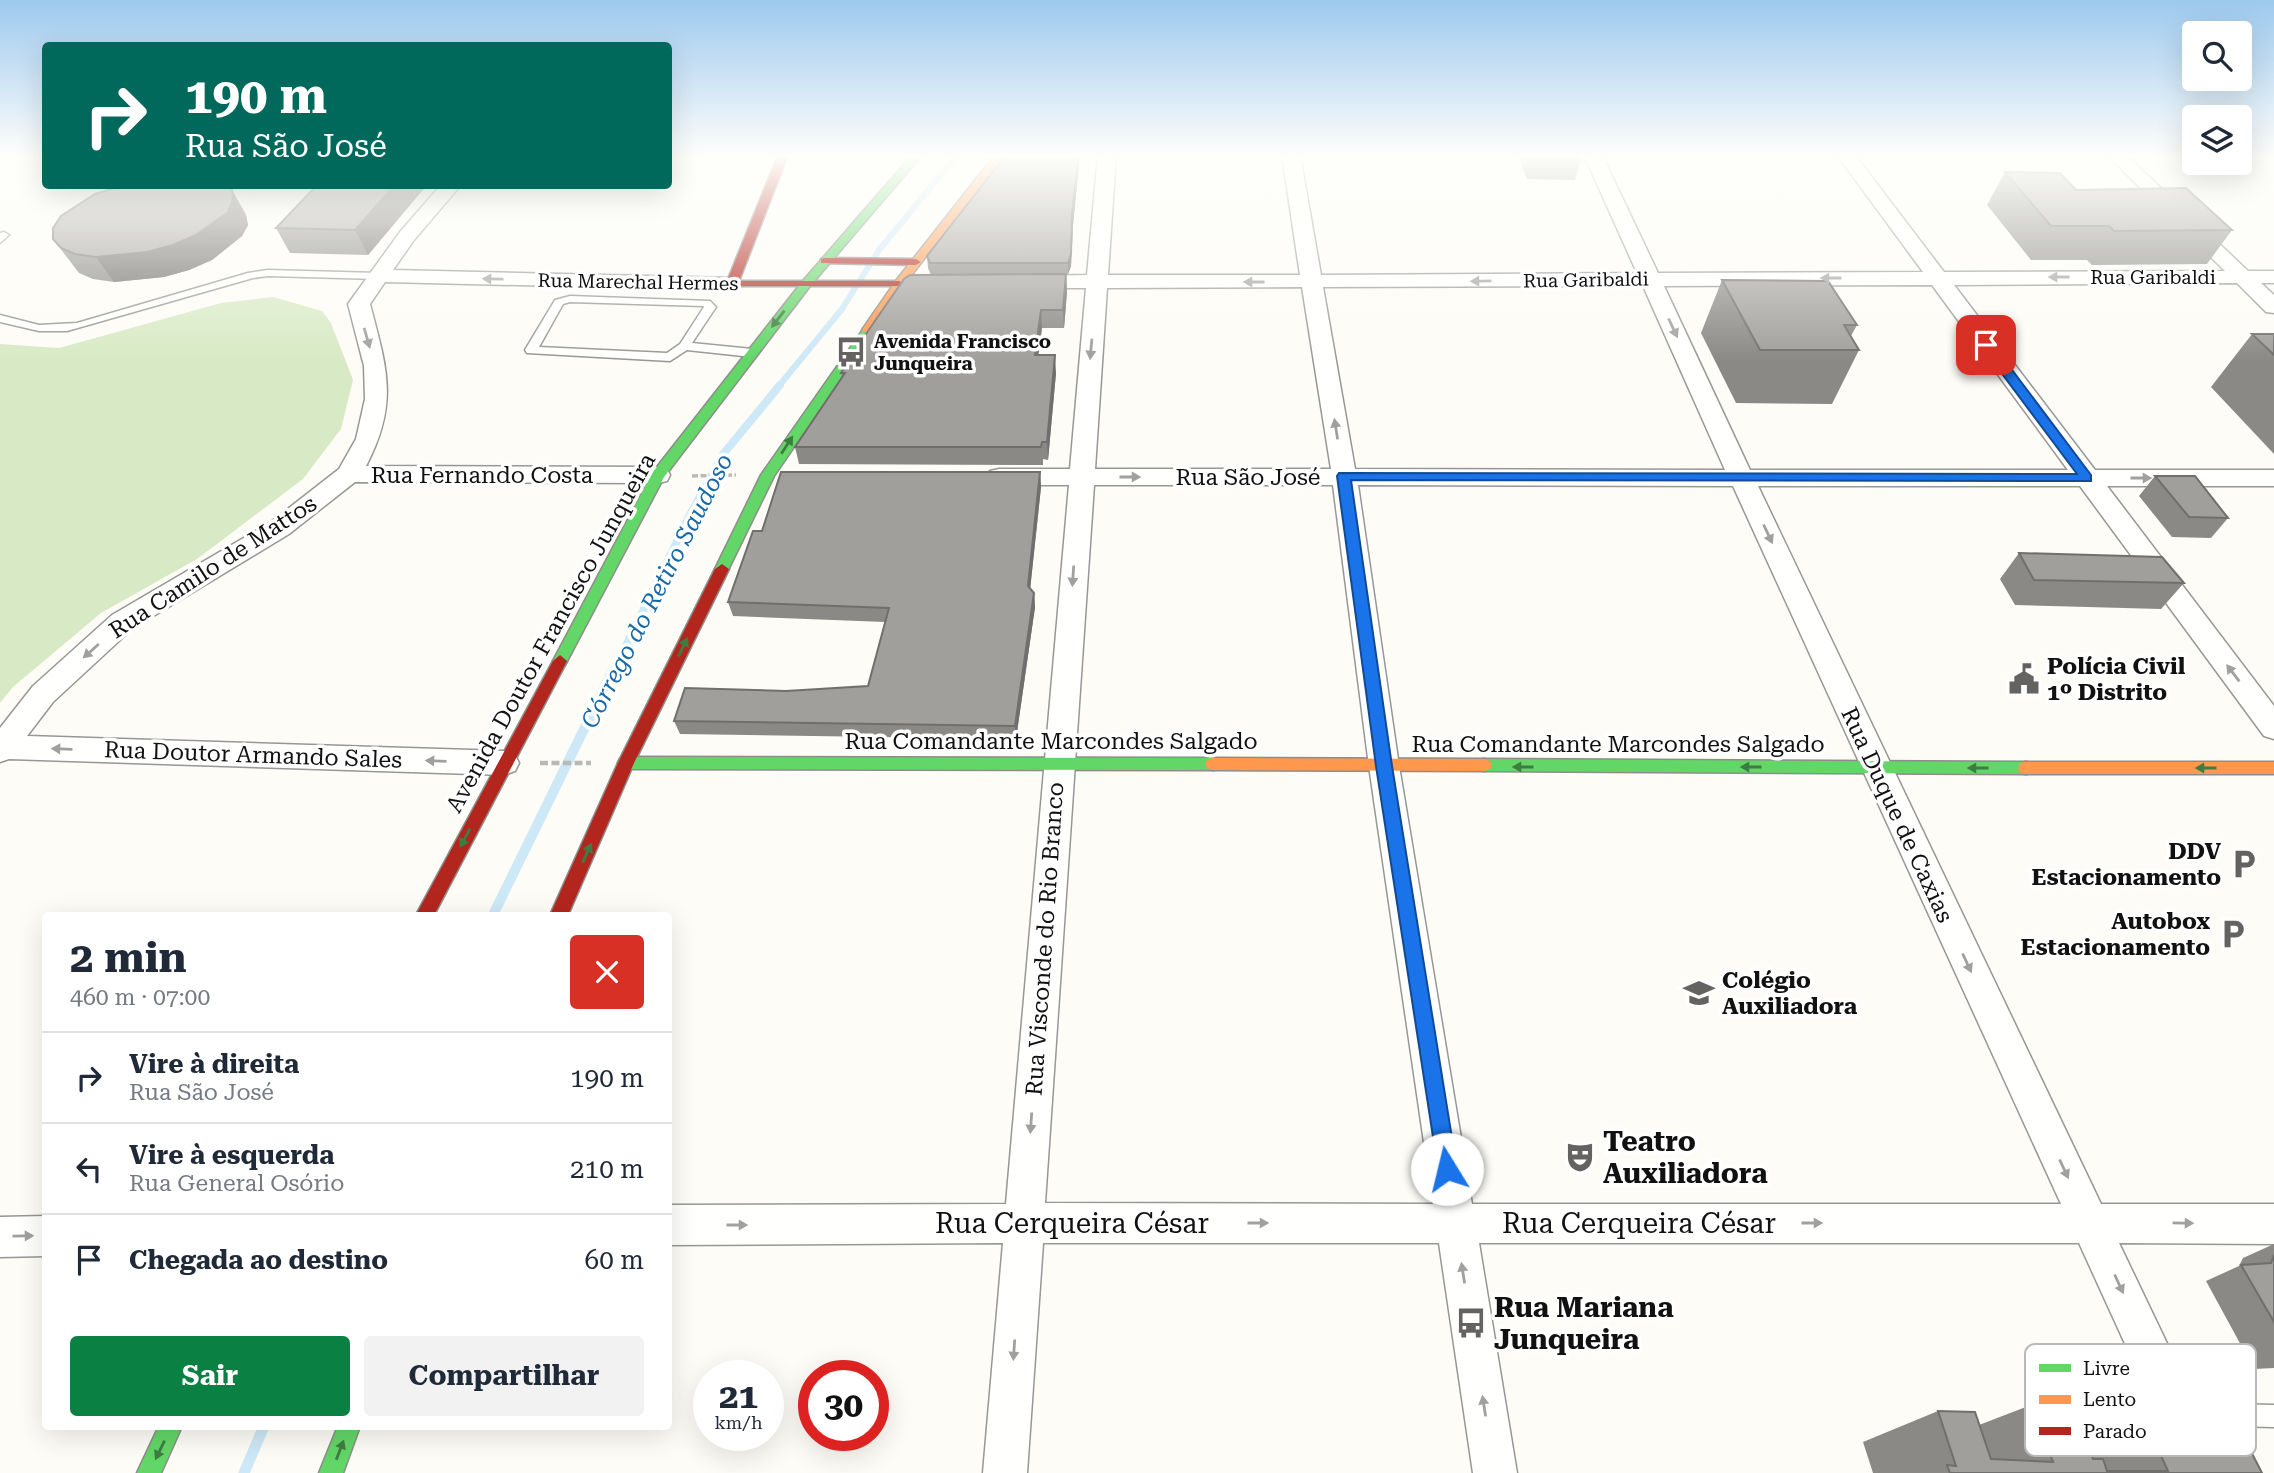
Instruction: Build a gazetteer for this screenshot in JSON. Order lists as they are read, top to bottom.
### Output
{
  "streets": {
    "main road": ["Rua Marechal Hermes", "Avenida Doutor Francisco Junqueira", "Rua Comandante Marcondes Salgado"],
    "street": [
      "Rua Garibaldi",
      "Rua Fernando Costa",
      "Rua São José",
      "Rua Camilo de Mattos",
      "Rua Doutor Armando Sales",
      "Rua Duque de Caxias",
      "Rua Visconde do Rio Branco",
      "Rua Cerqueira César"
    ]
  },
  "crossings": [
    ["Rua Garibaldi", "Rua Duque de Caxias"],
    ["Rua Garibaldi", "Rua Visconde do Rio Branco"],
    ["Rua Marechal Hermes", "Rua Camilo de Mattos"],
    ["Rua Marechal Hermes", "Avenida Doutor Francisco Junqueira"],
    ["Rua Fernando Costa", "Rua Camilo de Mattos"],
    ["Rua Fernando Costa", "Avenida Doutor Francisco Junqueira"],
    ["Rua São José", "Rua Duque de Caxias"],
    ["Rua São José", "Rua Visconde do Rio Branco"],
    ["Rua Camilo de Mattos", "Rua Doutor Armando Sales"],
    ["Avenida Doutor Francisco Junqueira", "Rua Doutor Armando Sales"],
    ["Rua Comandante Marcondes Salgado", "Rua Duque de Caxias"],
    ["Rua Comandante Marcondes Salgado", "Rua Visconde do Rio Branco"],
    ["Rua Duque de Caxias", "Rua Cerqueira César"],
    ["Rua Visconde do Rio Branco", "Rua Cerqueira César"]
  ],
  "one_way": [
    "Rua Garibaldi",
    "Rua Marechal Hermes",
    "Rua Camilo de Mattos",
    "Rua Comandante Marcondes Salgado",
    "Rua Doutor Armando Sales",
    "Rua Duque de Caxias",
    "Rua Visconde do Rio Branco",
    "Rua Cerqueira César"
  ],
  "water": ["Córrego do Retiro Saudoso"],
  "places": {
    "bus stop": ["Avenida Francisco Junqueira", "Rua Mariana Junqueira"],
    "public building": ["Polícia Civil 1º Distrito"],
    "parking": ["DDV Estacionamento", "Autobox Estacionamento"],
    "school or university": ["Colégio Auxiliadora"],
    "theatre": ["Teatro Auxiliadora"]
  },
  "legend": ["Livre", "Lento", "Parado"],
  "page": {
    "turn": ["190 m", "Rua São José"],
    "heading": ["2 min", "460 m · 07:00"],
    "list": [
      {
        "name": "Vire à direita",
        "note": "Rua São José",
        "value": "190 m"
      },
      {
        "name": "Vire à esquerda",
        "note": "Rua General Osório",
        "value": "210 m"
      },
      {
        "name": "Chegada ao destino",
        "value": "60 m"
      }
    ],
    "buttons": ["Sair", "Compartilhar"],
    "speed": "21 km/h",
    "limit": "30"
  }
}
